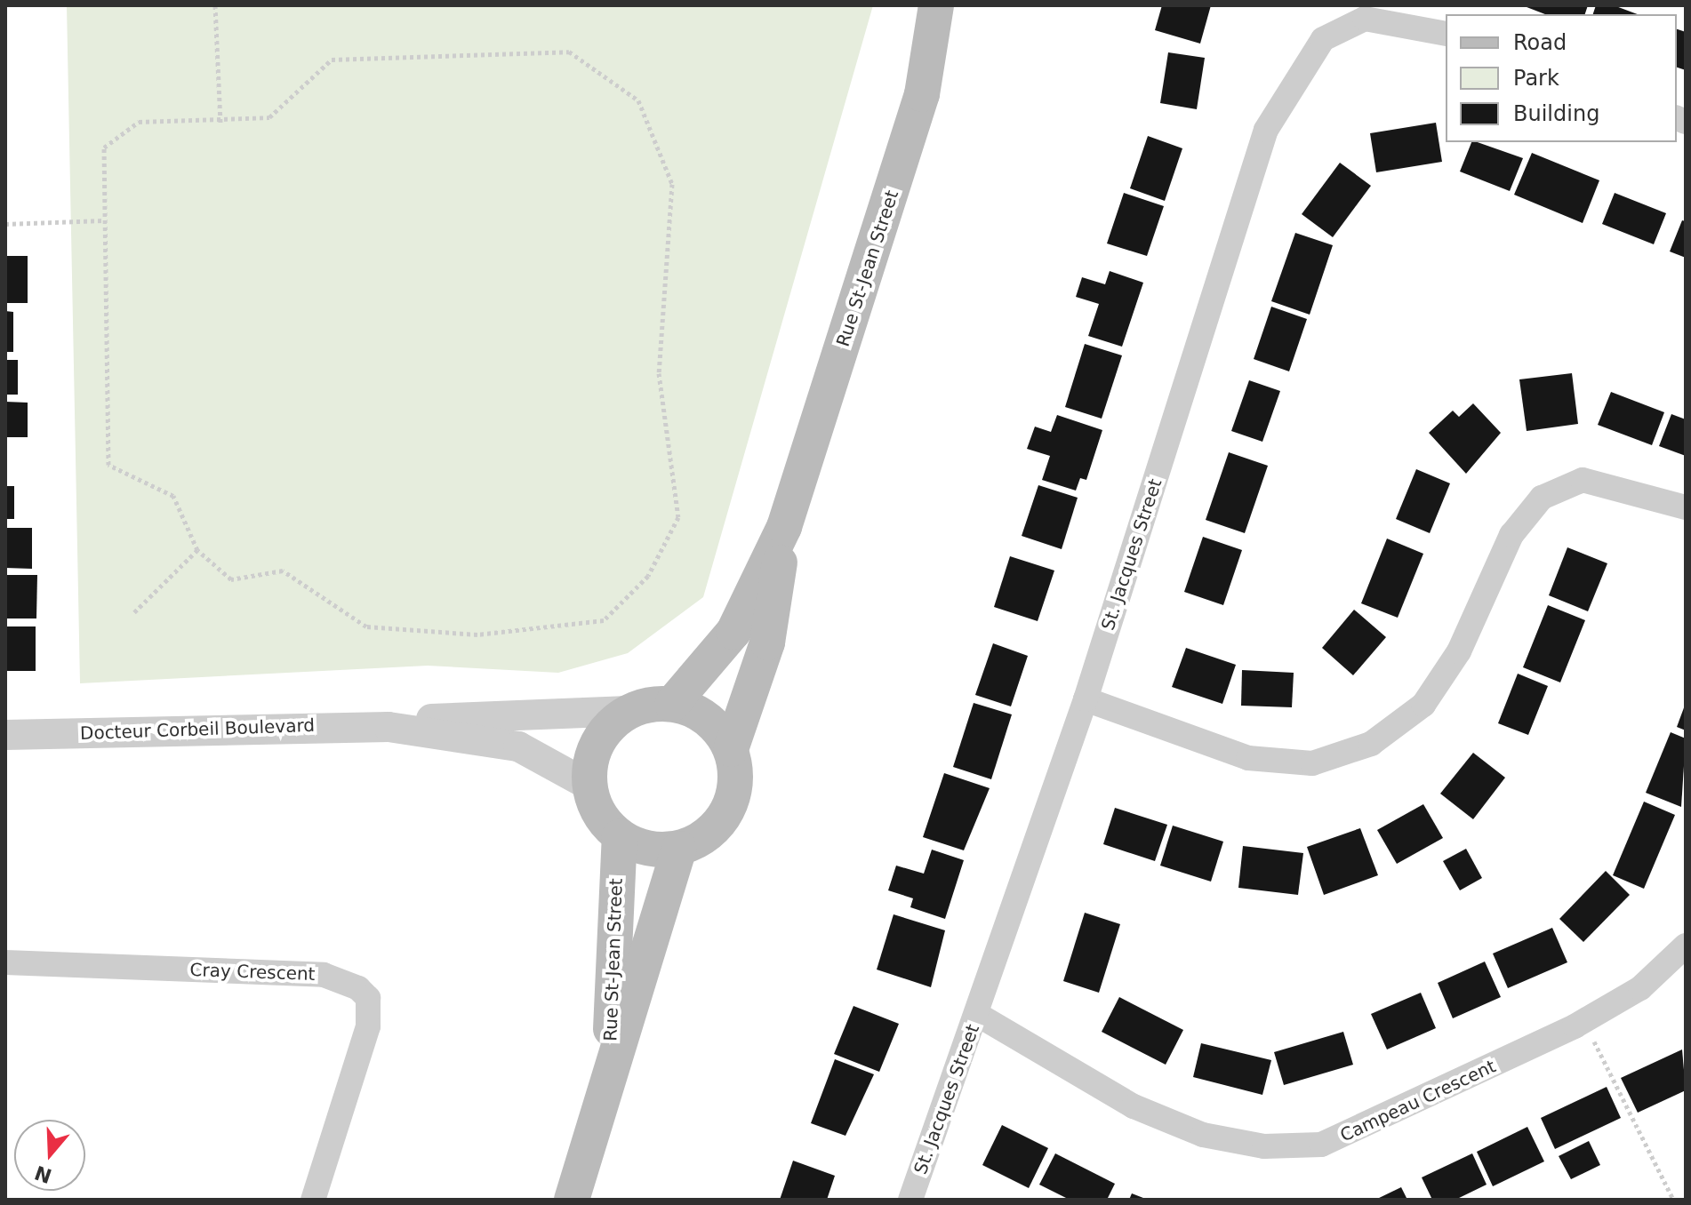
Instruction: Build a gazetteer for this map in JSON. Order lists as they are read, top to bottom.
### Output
{
  "streets": {
    "main road": ["Rue St-Jean Street"],
    "street": [
      "St. Jacques Street",
      "Docteur Corbeil Boulevard",
      "Cray Crescent",
      "Campeau Crescent"
    ]
  },
  "crossings": [
    ["Rue St-Jean Street", "Docteur Corbeil Boulevard"],
    ["St. Jacques Street", "Campeau Crescent"]
  ],
  "legend": ["Road", "Park", "Building"],
  "north": "bottom"
}
